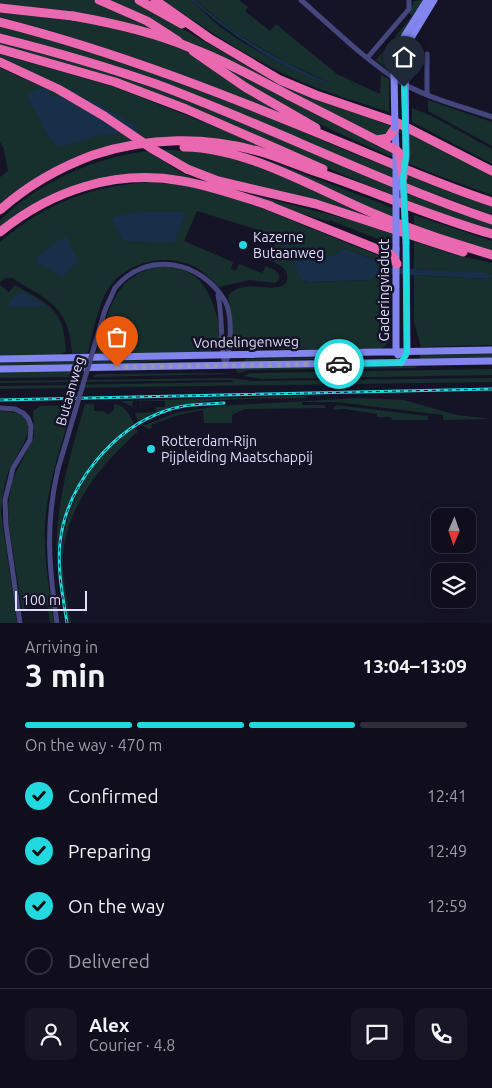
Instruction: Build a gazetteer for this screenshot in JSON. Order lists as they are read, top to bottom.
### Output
{
  "streets": {
    "main road": ["Gaderingviaduct", "Vondelingenweg"],
    "street": ["Butaanweg"]
  },
  "crossings": [
    ["Gaderingviaduct", "Vondelingenweg"],
    ["Vondelingenweg", "Butaanweg"]
  ],
  "places": ["Kazerne Butaanweg", "Rotterdam-Rijn Pijpleiding Maatschappij"],
  "scale_bar": "100 m",
  "north": "bottom",
  "page": {
    "scale": "100 m",
    "heading": ["3 min", "Arriving in", "13:04–13:09"],
    "panel": ["Alex", "Courier · 4.8"],
    "bar": "On the way · 470 m",
    "list": [
      ["Confirmed", "12:41"],
      ["Preparing", "12:49"],
      ["On the way", "12:59"],
      "Delivered"
    ]
  }
}
